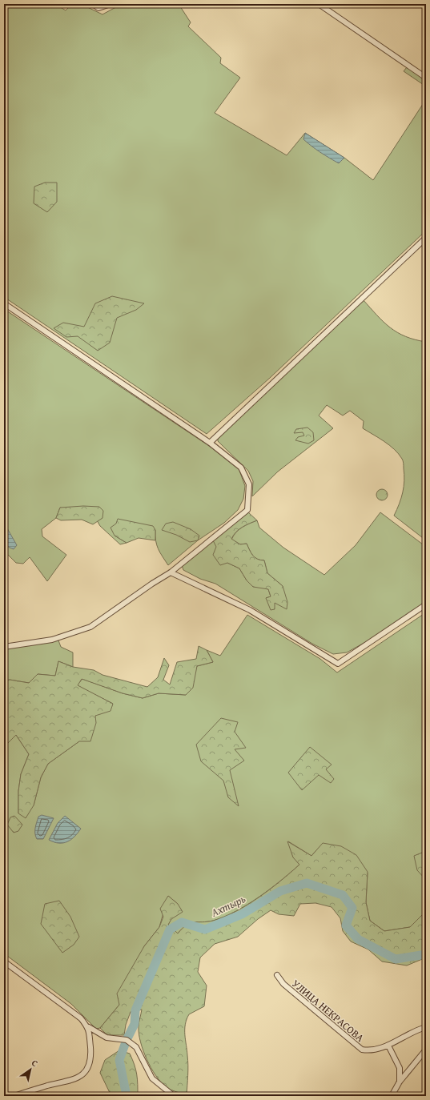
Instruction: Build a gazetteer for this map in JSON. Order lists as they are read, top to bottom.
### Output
{
  "streets": {
    "street": ["УЛИЦА НЕКРАСОВА"]
  },
  "water": ["Ахтырь"],
  "north": "top right"
}
